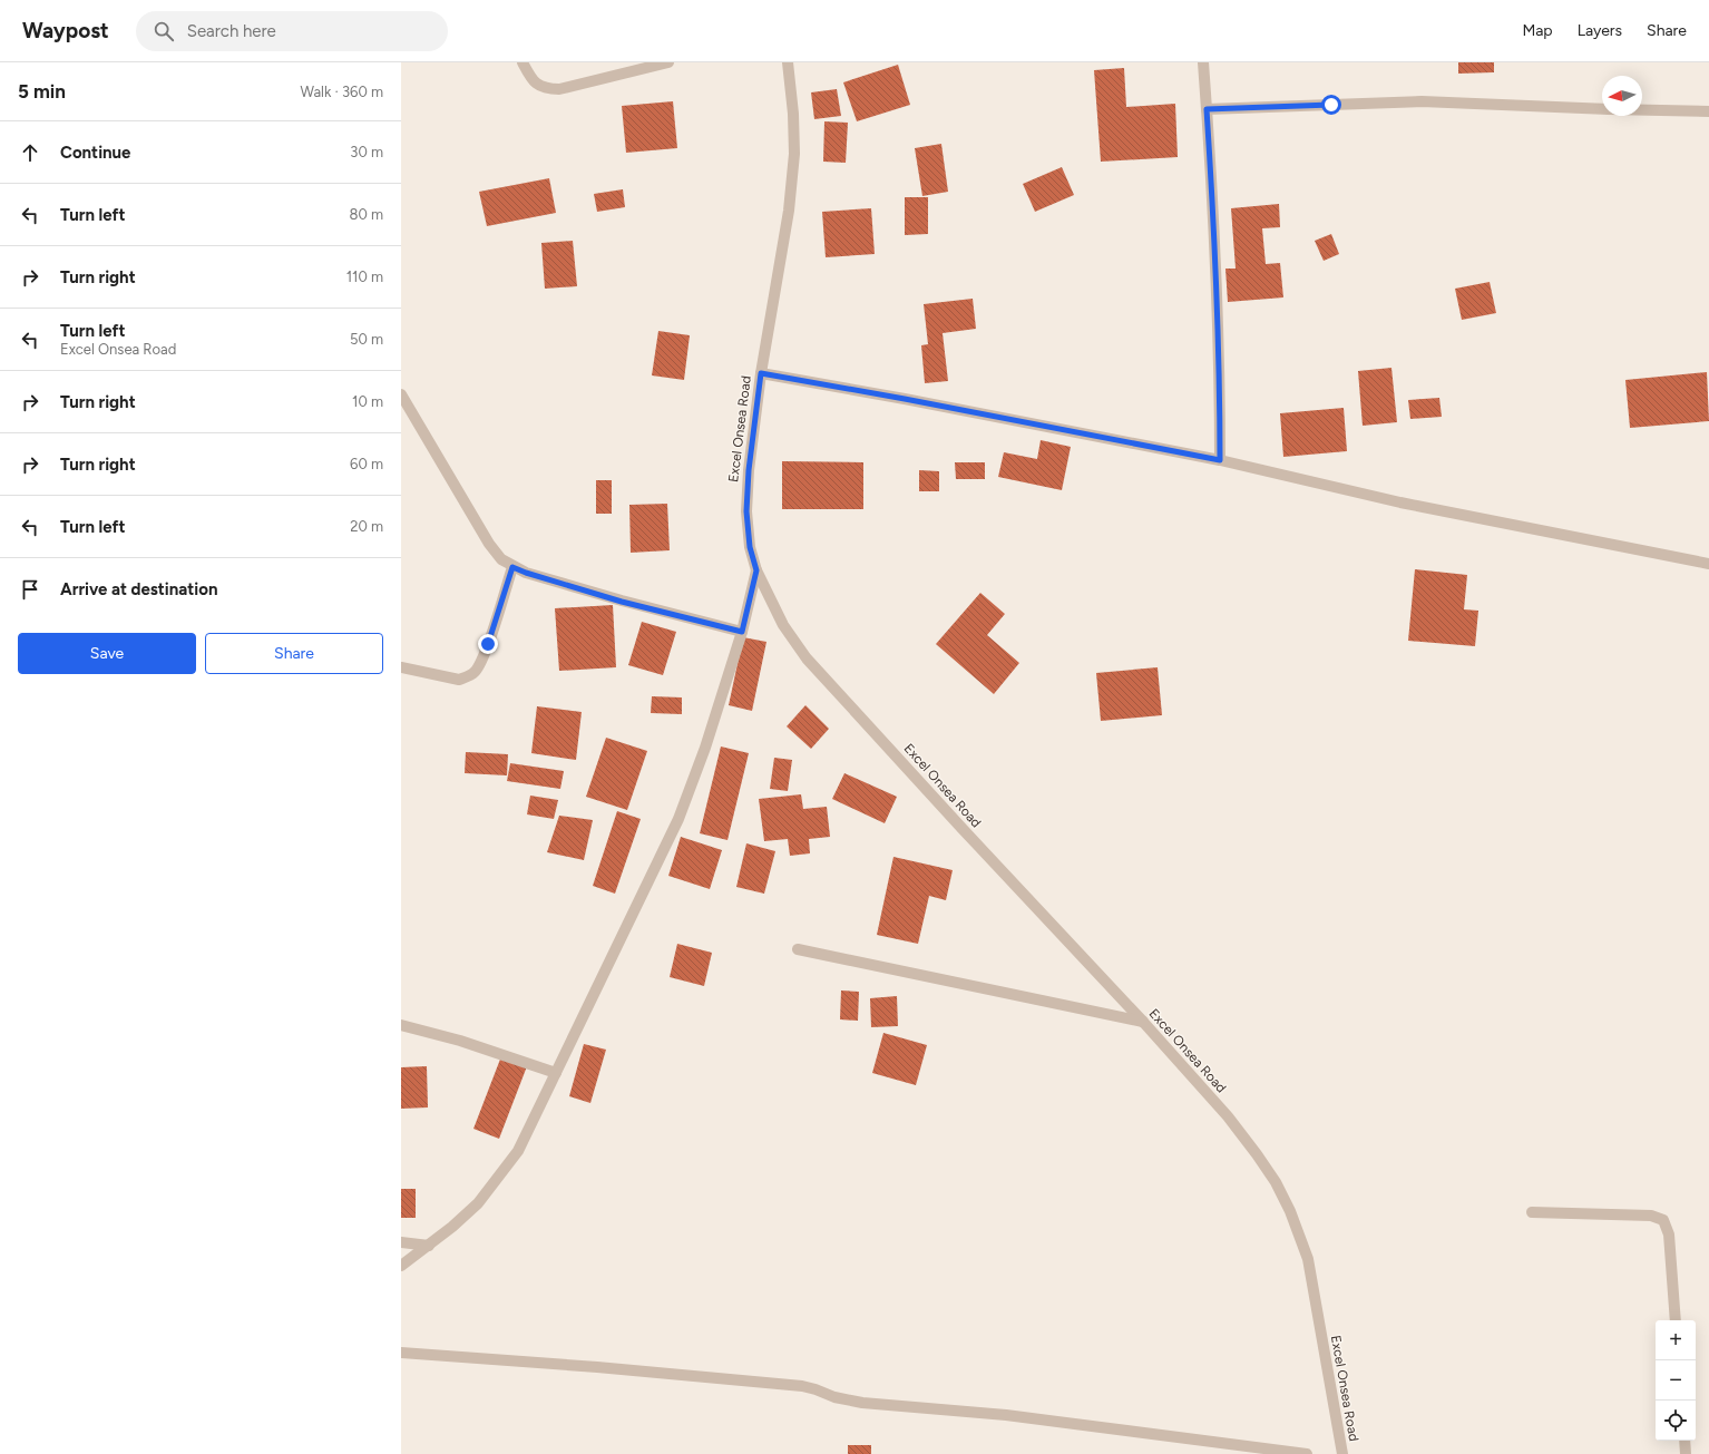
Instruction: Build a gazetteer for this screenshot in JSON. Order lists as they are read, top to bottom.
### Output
{
  "streets": {
    "street": ["Excel Onsea Road"]
  },
  "north": "left",
  "page": {
    "header": "Waypost",
    "search": "Search here",
    "nav": ["Map", "Layers", "Share"],
    "heading": ["5 min", "Walk · 360 m"],
    "list": [
      ["Continue", "30 m"],
      ["Turn left", "80 m"],
      ["Turn right", "110 m"],
      ["Turn left", "Excel Onsea Road", "50 m"],
      ["Turn right", "10 m"],
      ["Turn right", "60 m"],
      ["Turn left", "20 m"],
      "Arrive at destination"
    ],
    "buttons": ["Save", "Share"],
    "map_buttons": ["+", "−"]
  }
}
